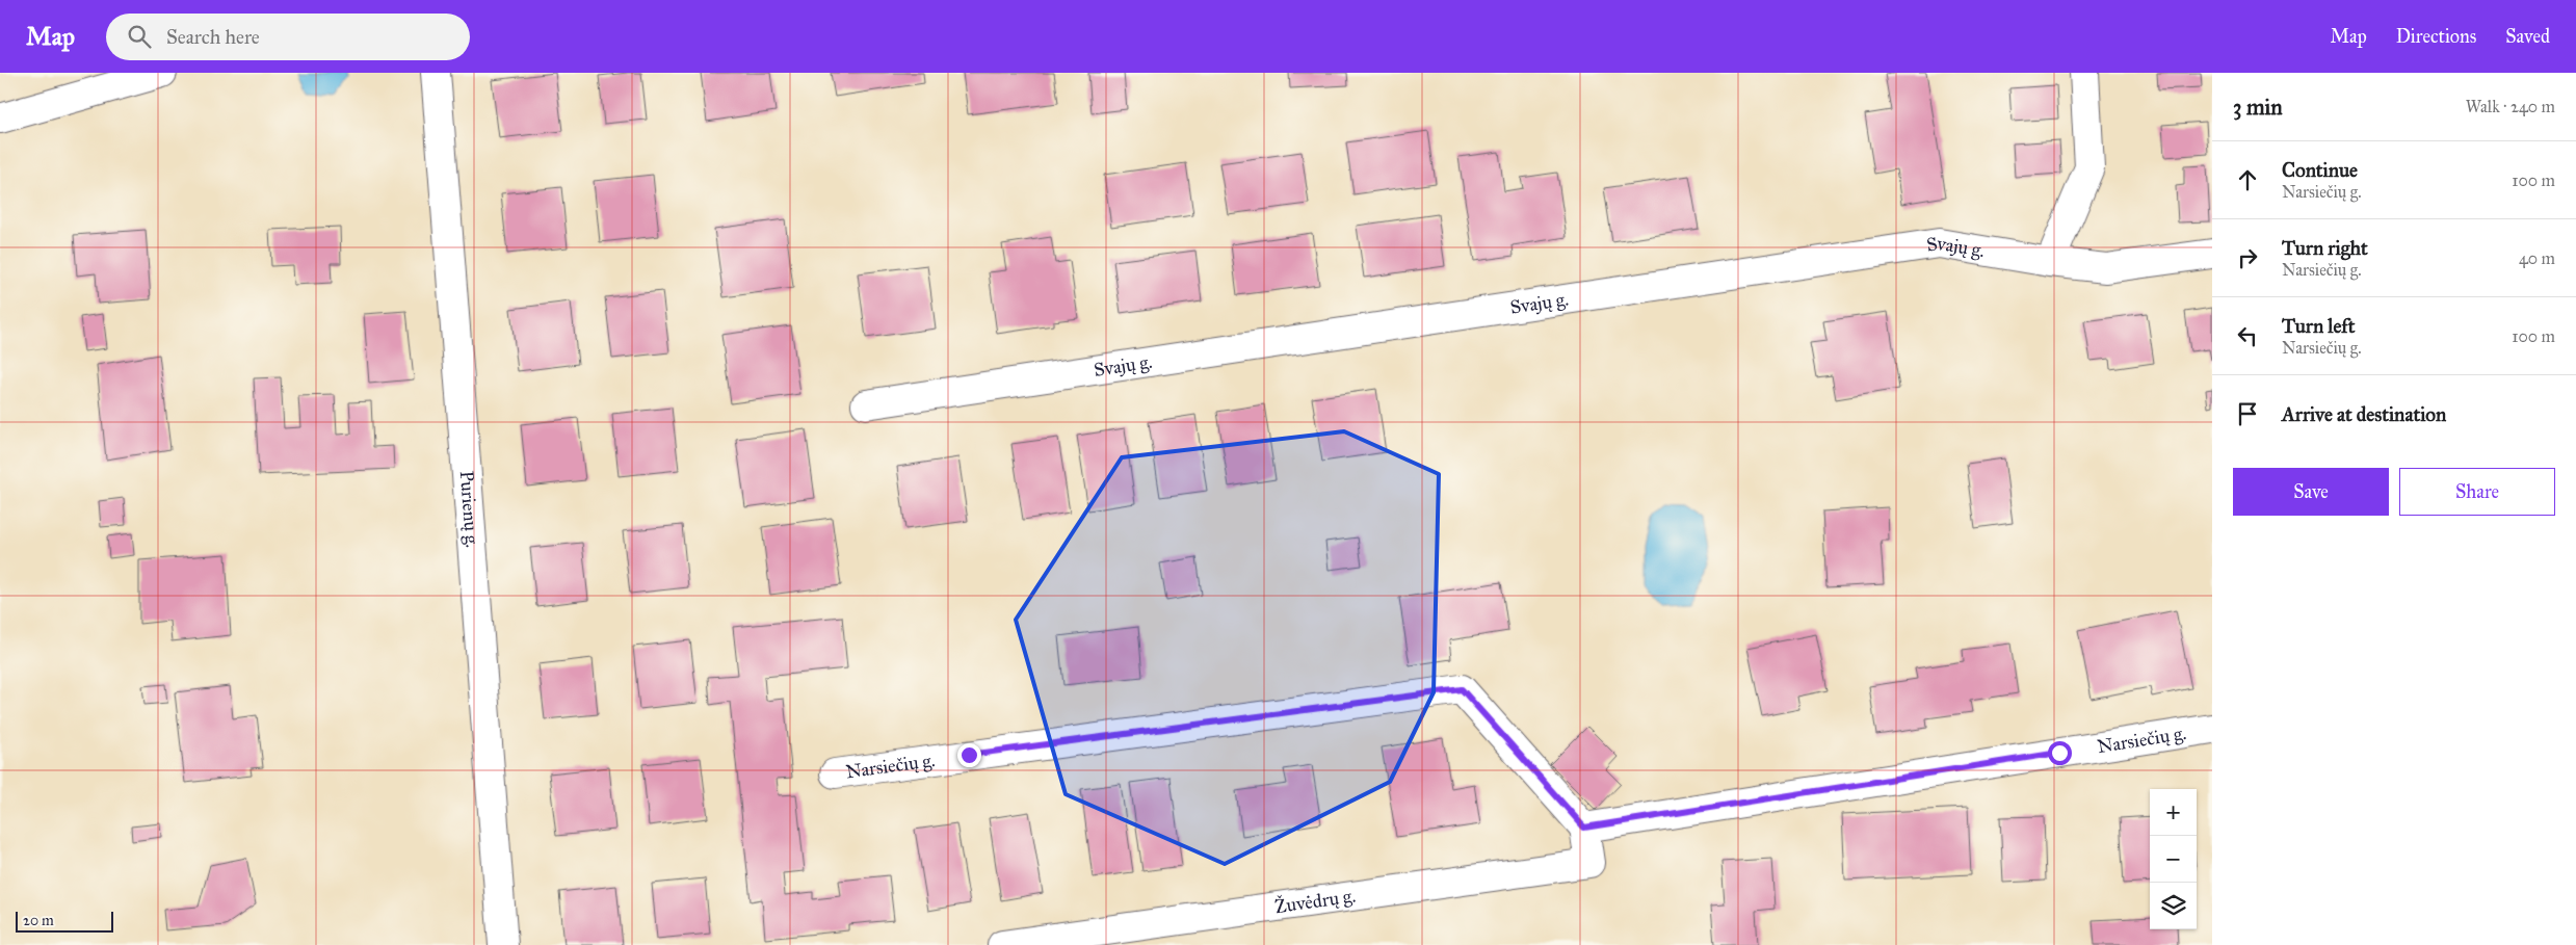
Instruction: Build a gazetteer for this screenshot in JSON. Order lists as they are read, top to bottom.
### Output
{
  "streets": {
    "street": [
      "Svajų g.",
      "Purienų g.",
      "Narsiečių g.",
      "Žuvėdrų g."
    ]
  },
  "crossings": [
    ["Narsiečių g.", "Žuvėdrų g."]
  ],
  "scale_bar": "20 m",
  "page": {
    "header": "Map",
    "search": "Search here",
    "nav": ["Map", "Directions", "Saved"],
    "heading": ["3 min", "Walk · 240 m"],
    "list": [
      ["Continue", "Narsiečių g.", "100 m"],
      ["Turn right", "Narsiečių g.", "40 m"],
      ["Turn left", "Narsiečių g.", "100 m"],
      "Arrive at destination"
    ],
    "buttons": ["Save", "Share"],
    "map_buttons": ["+", "−"],
    "scale": "20 m"
  }
}
